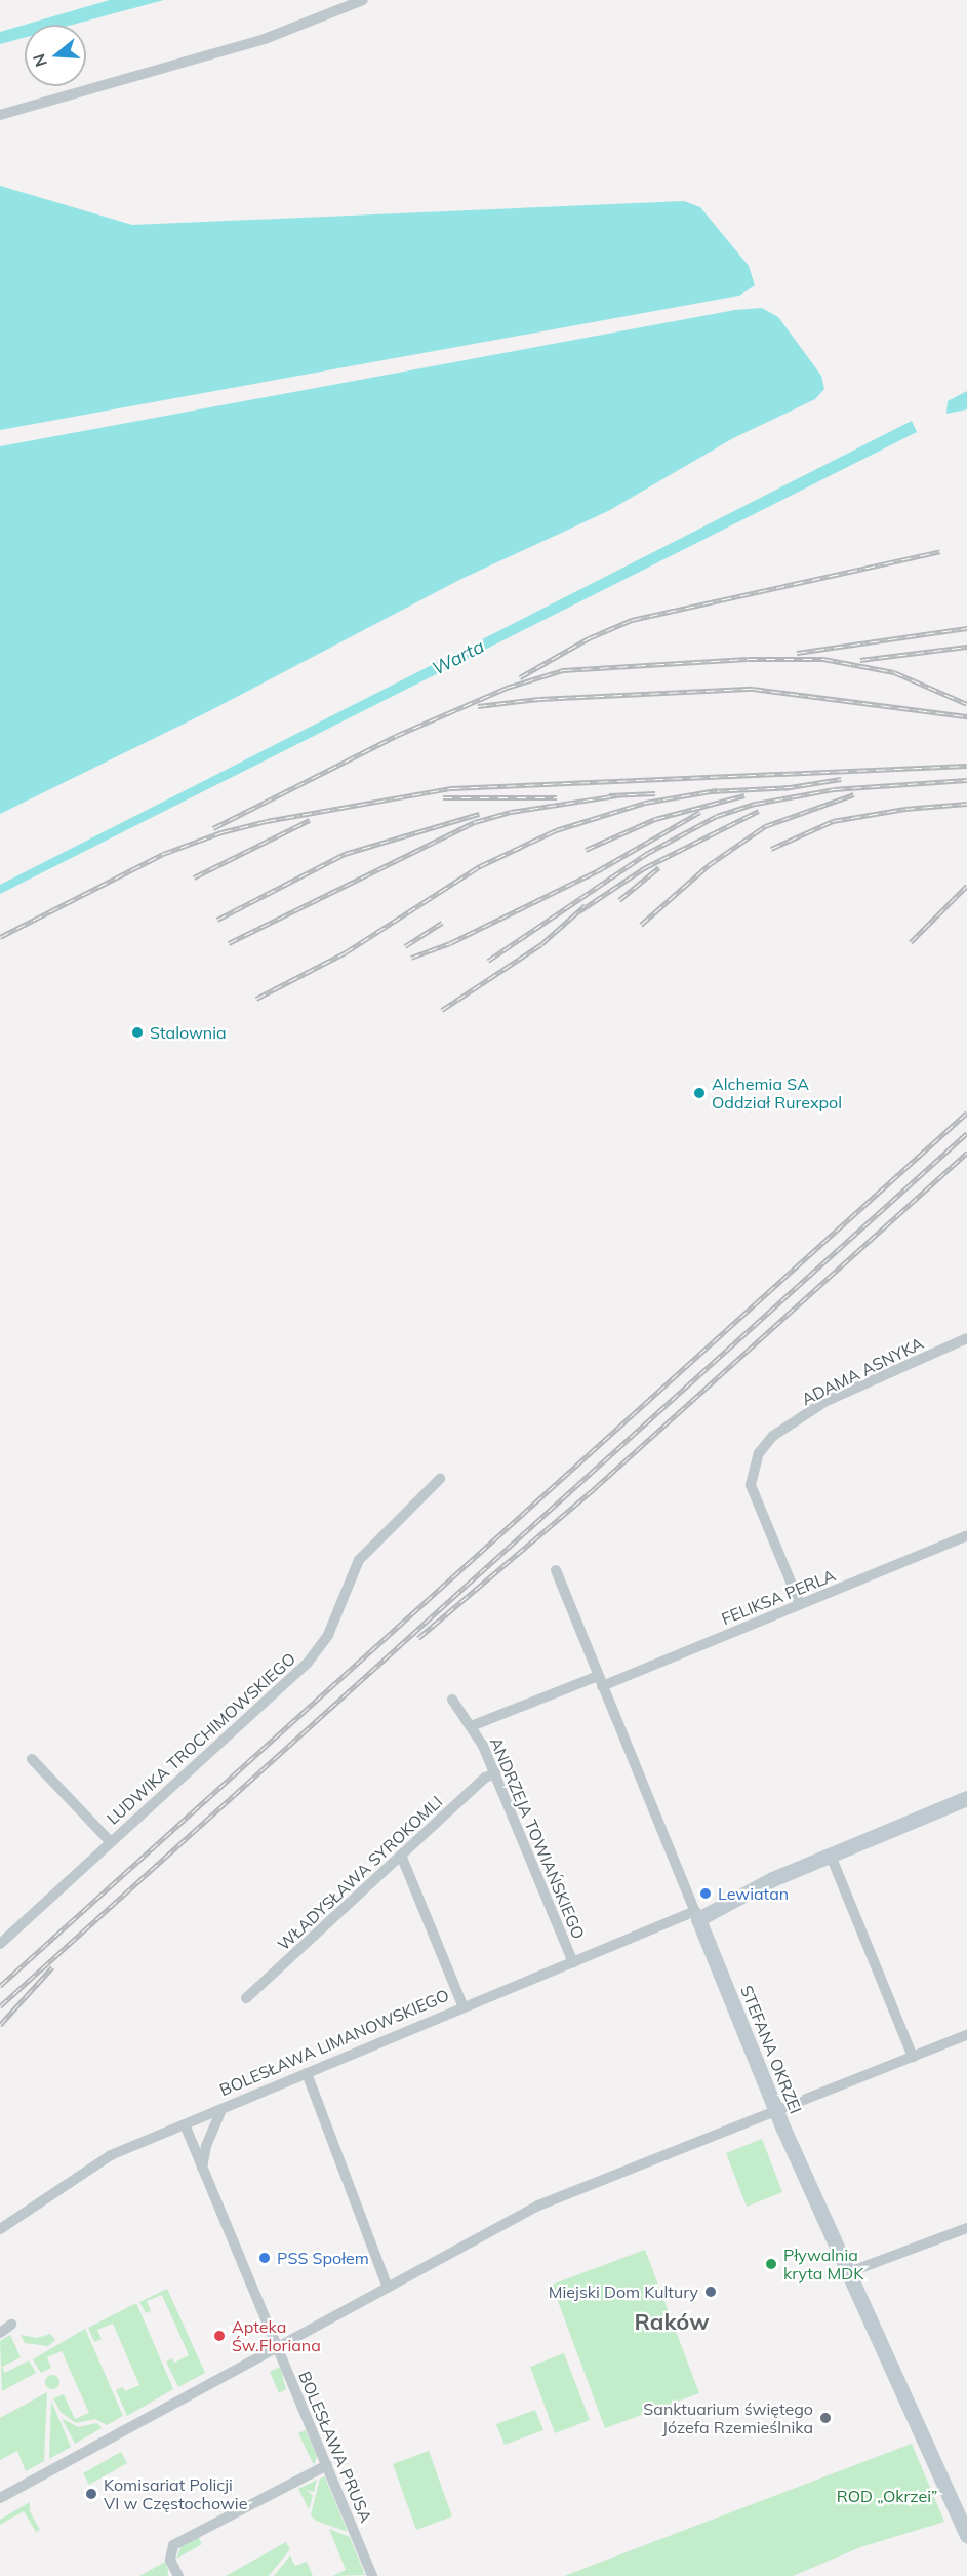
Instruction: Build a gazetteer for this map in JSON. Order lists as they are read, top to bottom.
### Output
{
  "streets": {
    "street": [
      "ADAMA ASNYKA",
      "FELIKSA PERLA",
      "LUDWIKA TROCHIMOWSKIEGO",
      "ANDRZEJA TOWIAŃSKIEGO",
      "WŁADYSŁAWA SYROKOMLI",
      "BOLESŁAWA LIMANOWSKIEGO",
      "STEFANA OKRZEI",
      "BOLESŁAWA PRUSA"
    ]
  },
  "crossings": [
    ["ADAMA ASNYKA", "FELIKSA PERLA"],
    ["FELIKSA PERLA", "ANDRZEJA TOWIAŃSKIEGO"],
    ["FELIKSA PERLA", "STEFANA OKRZEI"],
    ["ANDRZEJA TOWIAŃSKIEGO", "WŁADYSŁAWA SYROKOMLI"],
    ["ANDRZEJA TOWIAŃSKIEGO", "BOLESŁAWA LIMANOWSKIEGO"],
    ["ANDRZEJA TOWIAŃSKIEGO", "STEFANA OKRZEI"],
    ["BOLESŁAWA LIMANOWSKIEGO", "STEFANA OKRZEI"],
    ["BOLESŁAWA LIMANOWSKIEGO", "BOLESŁAWA PRUSA"]
  ],
  "districts": ["Raków"],
  "water": ["Warta"],
  "parks": ["ROD „Okrzei”"],
  "places": [
    "Stalownia",
    "Alchemia SA Oddział Rurexpol",
    "Lewiatan",
    "PSS Społem",
    "Pływalnia kryta MDK",
    "Miejski Dom Kultury",
    "Apteka Św.Floriana",
    "Sanktuarium świętego Józefa Rzemieślnika",
    "Komisariat Policji VI w Częstochowie"
  ],
  "north": "left"
}
